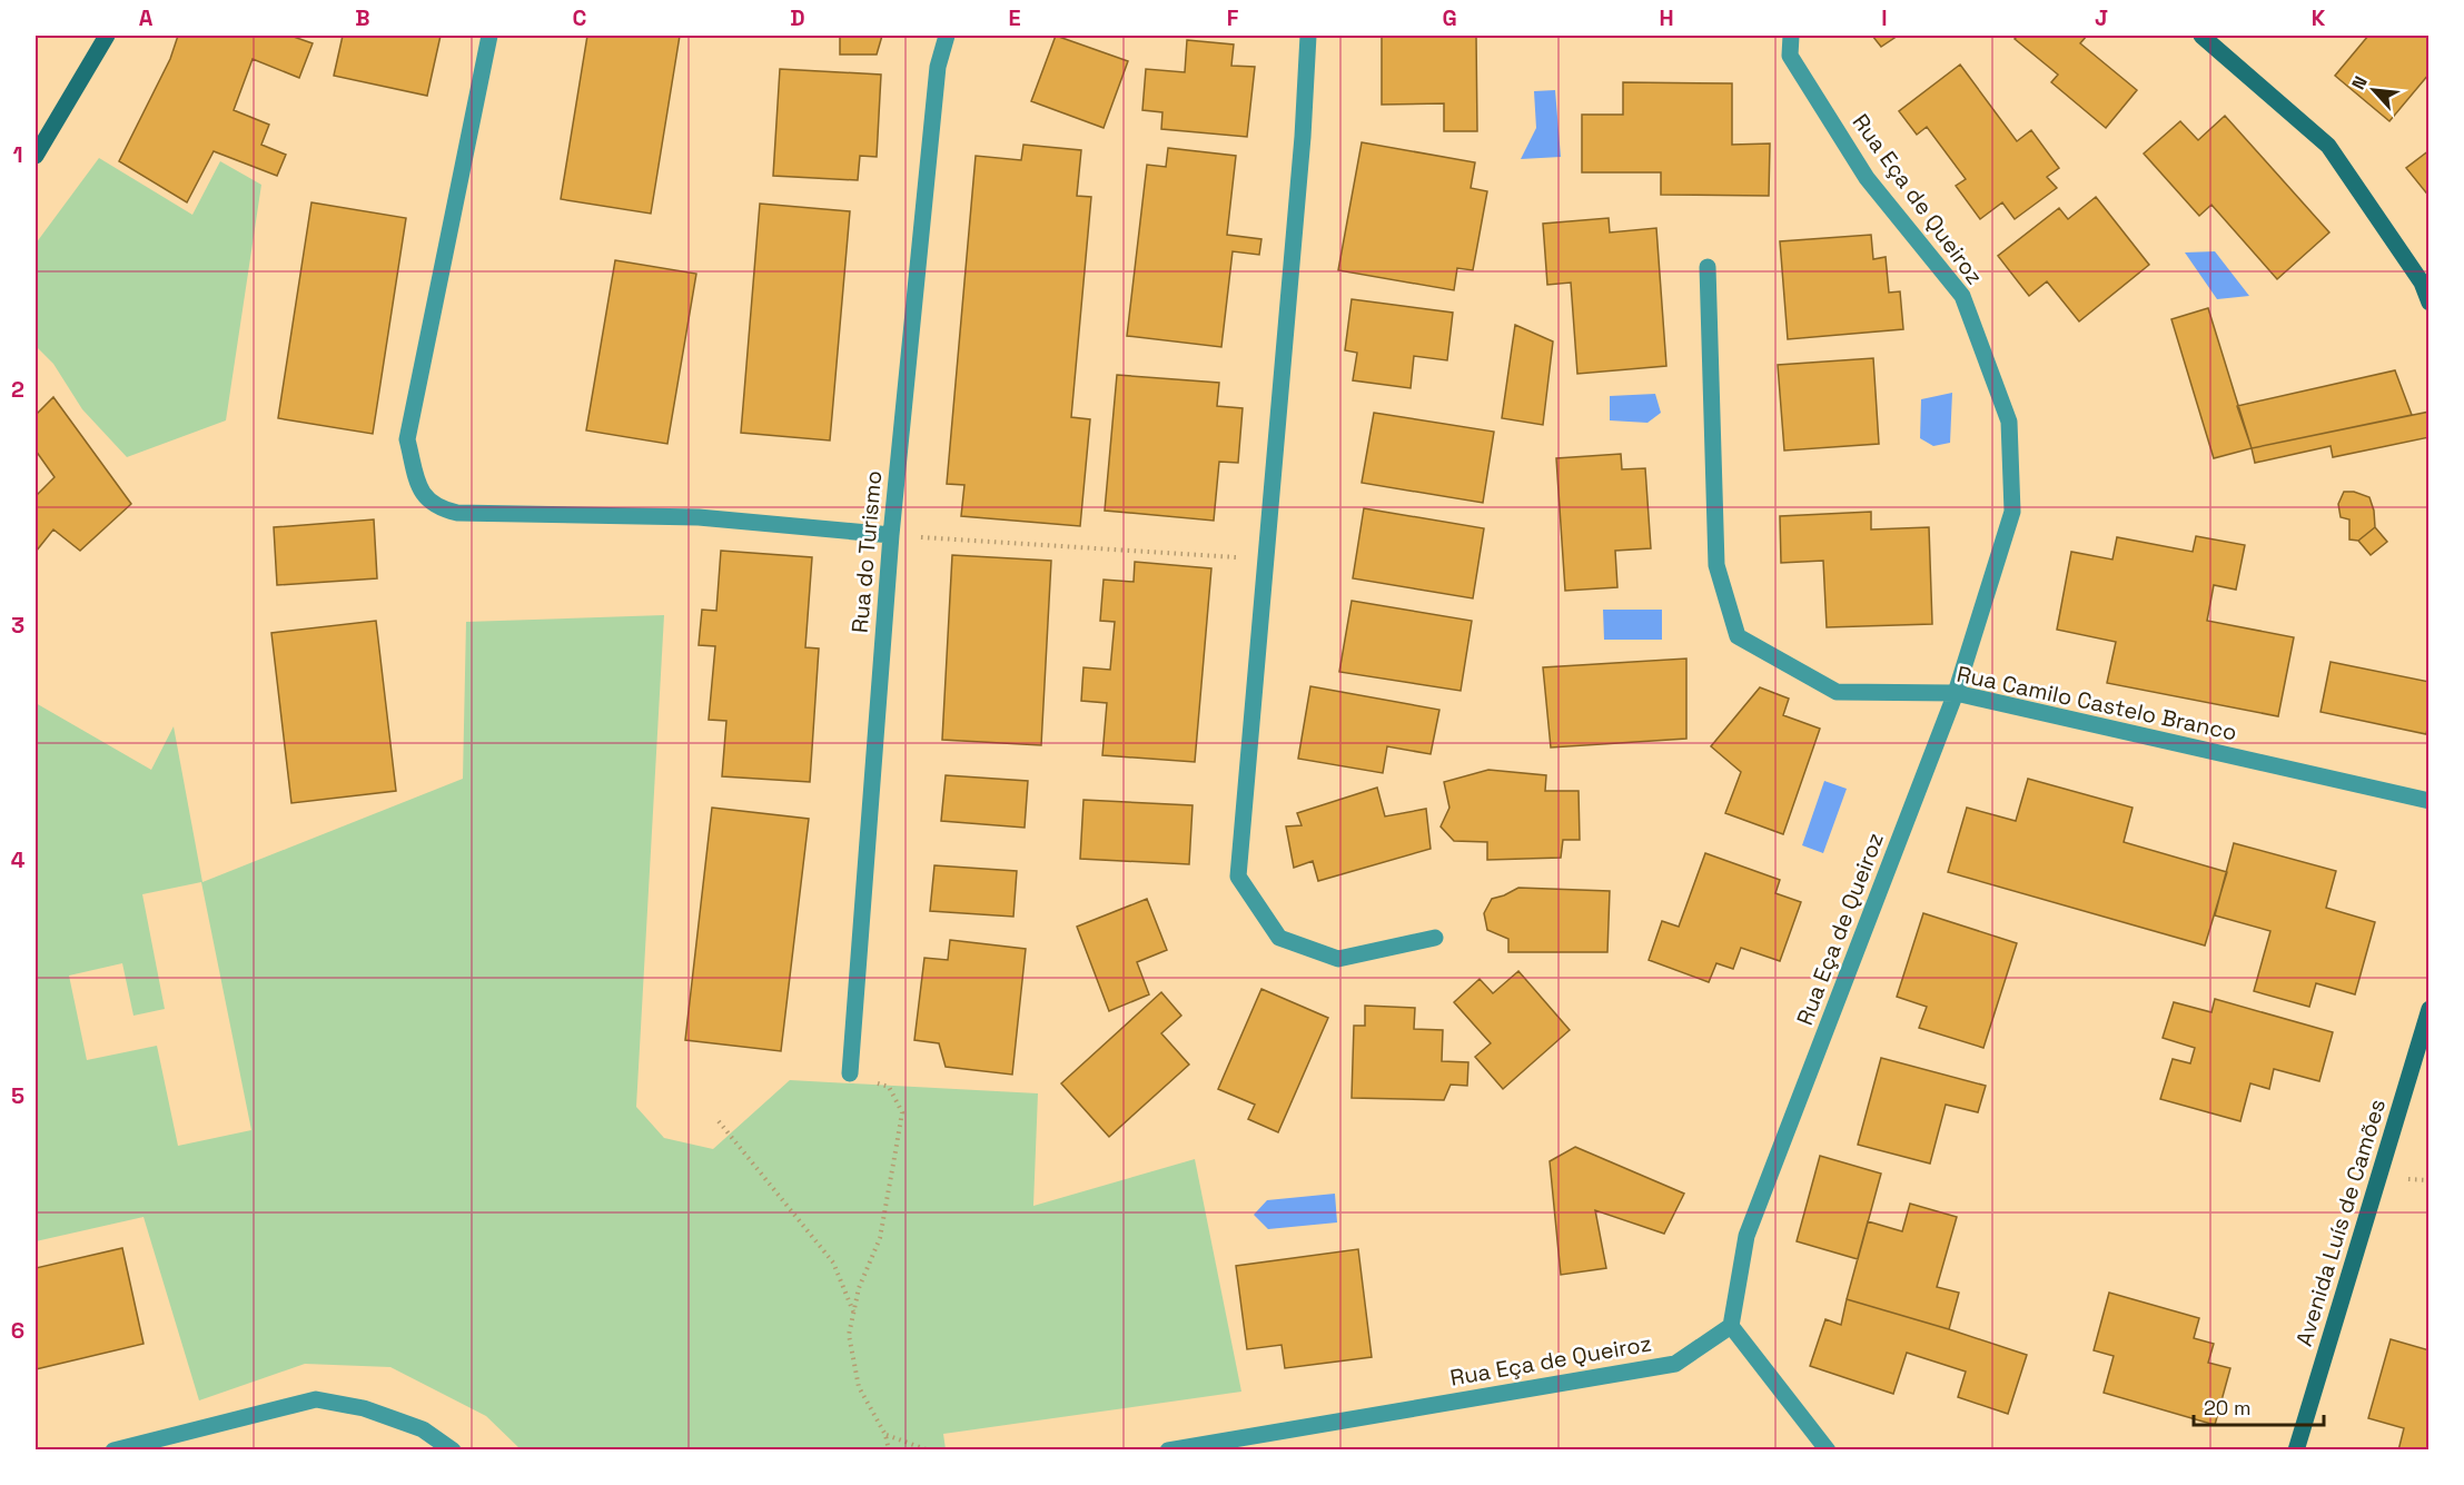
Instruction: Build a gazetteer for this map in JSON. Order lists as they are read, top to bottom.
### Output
{
  "streets": {
    "street": [
      "Rua Eça de Queiroz",
      "Rua do Turismo",
      "Rua Camilo Castelo Branco",
      "Avenida Luís de Camões"
    ]
  },
  "crossings": [
    ["Rua Eça de Queiroz", "Rua Camilo Castelo Branco"]
  ],
  "scale_bar": "20 m",
  "north": "top left",
  "grid": {
    "columns": [
      "A",
      "B",
      "C",
      "D",
      "E",
      "F",
      "G",
      "H",
      "I",
      "J",
      "K"
    ],
    "rows": [
      "1",
      "2",
      "3",
      "4",
      "5",
      "6"
    ]
  }
}
